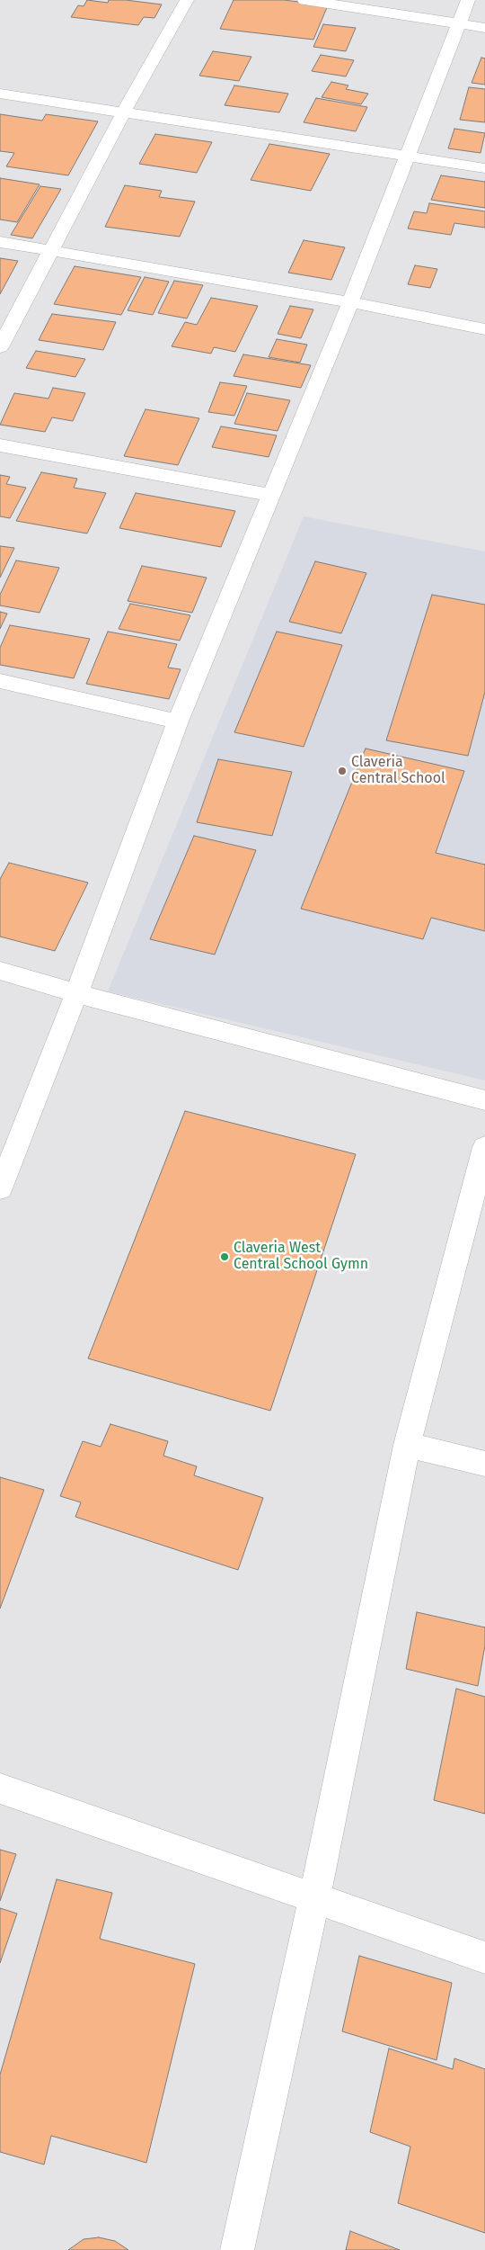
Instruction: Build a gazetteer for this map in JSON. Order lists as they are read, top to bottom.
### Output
{
  "places": ["Claveria Central School", "Claveria West Central School Gymn"]
}
